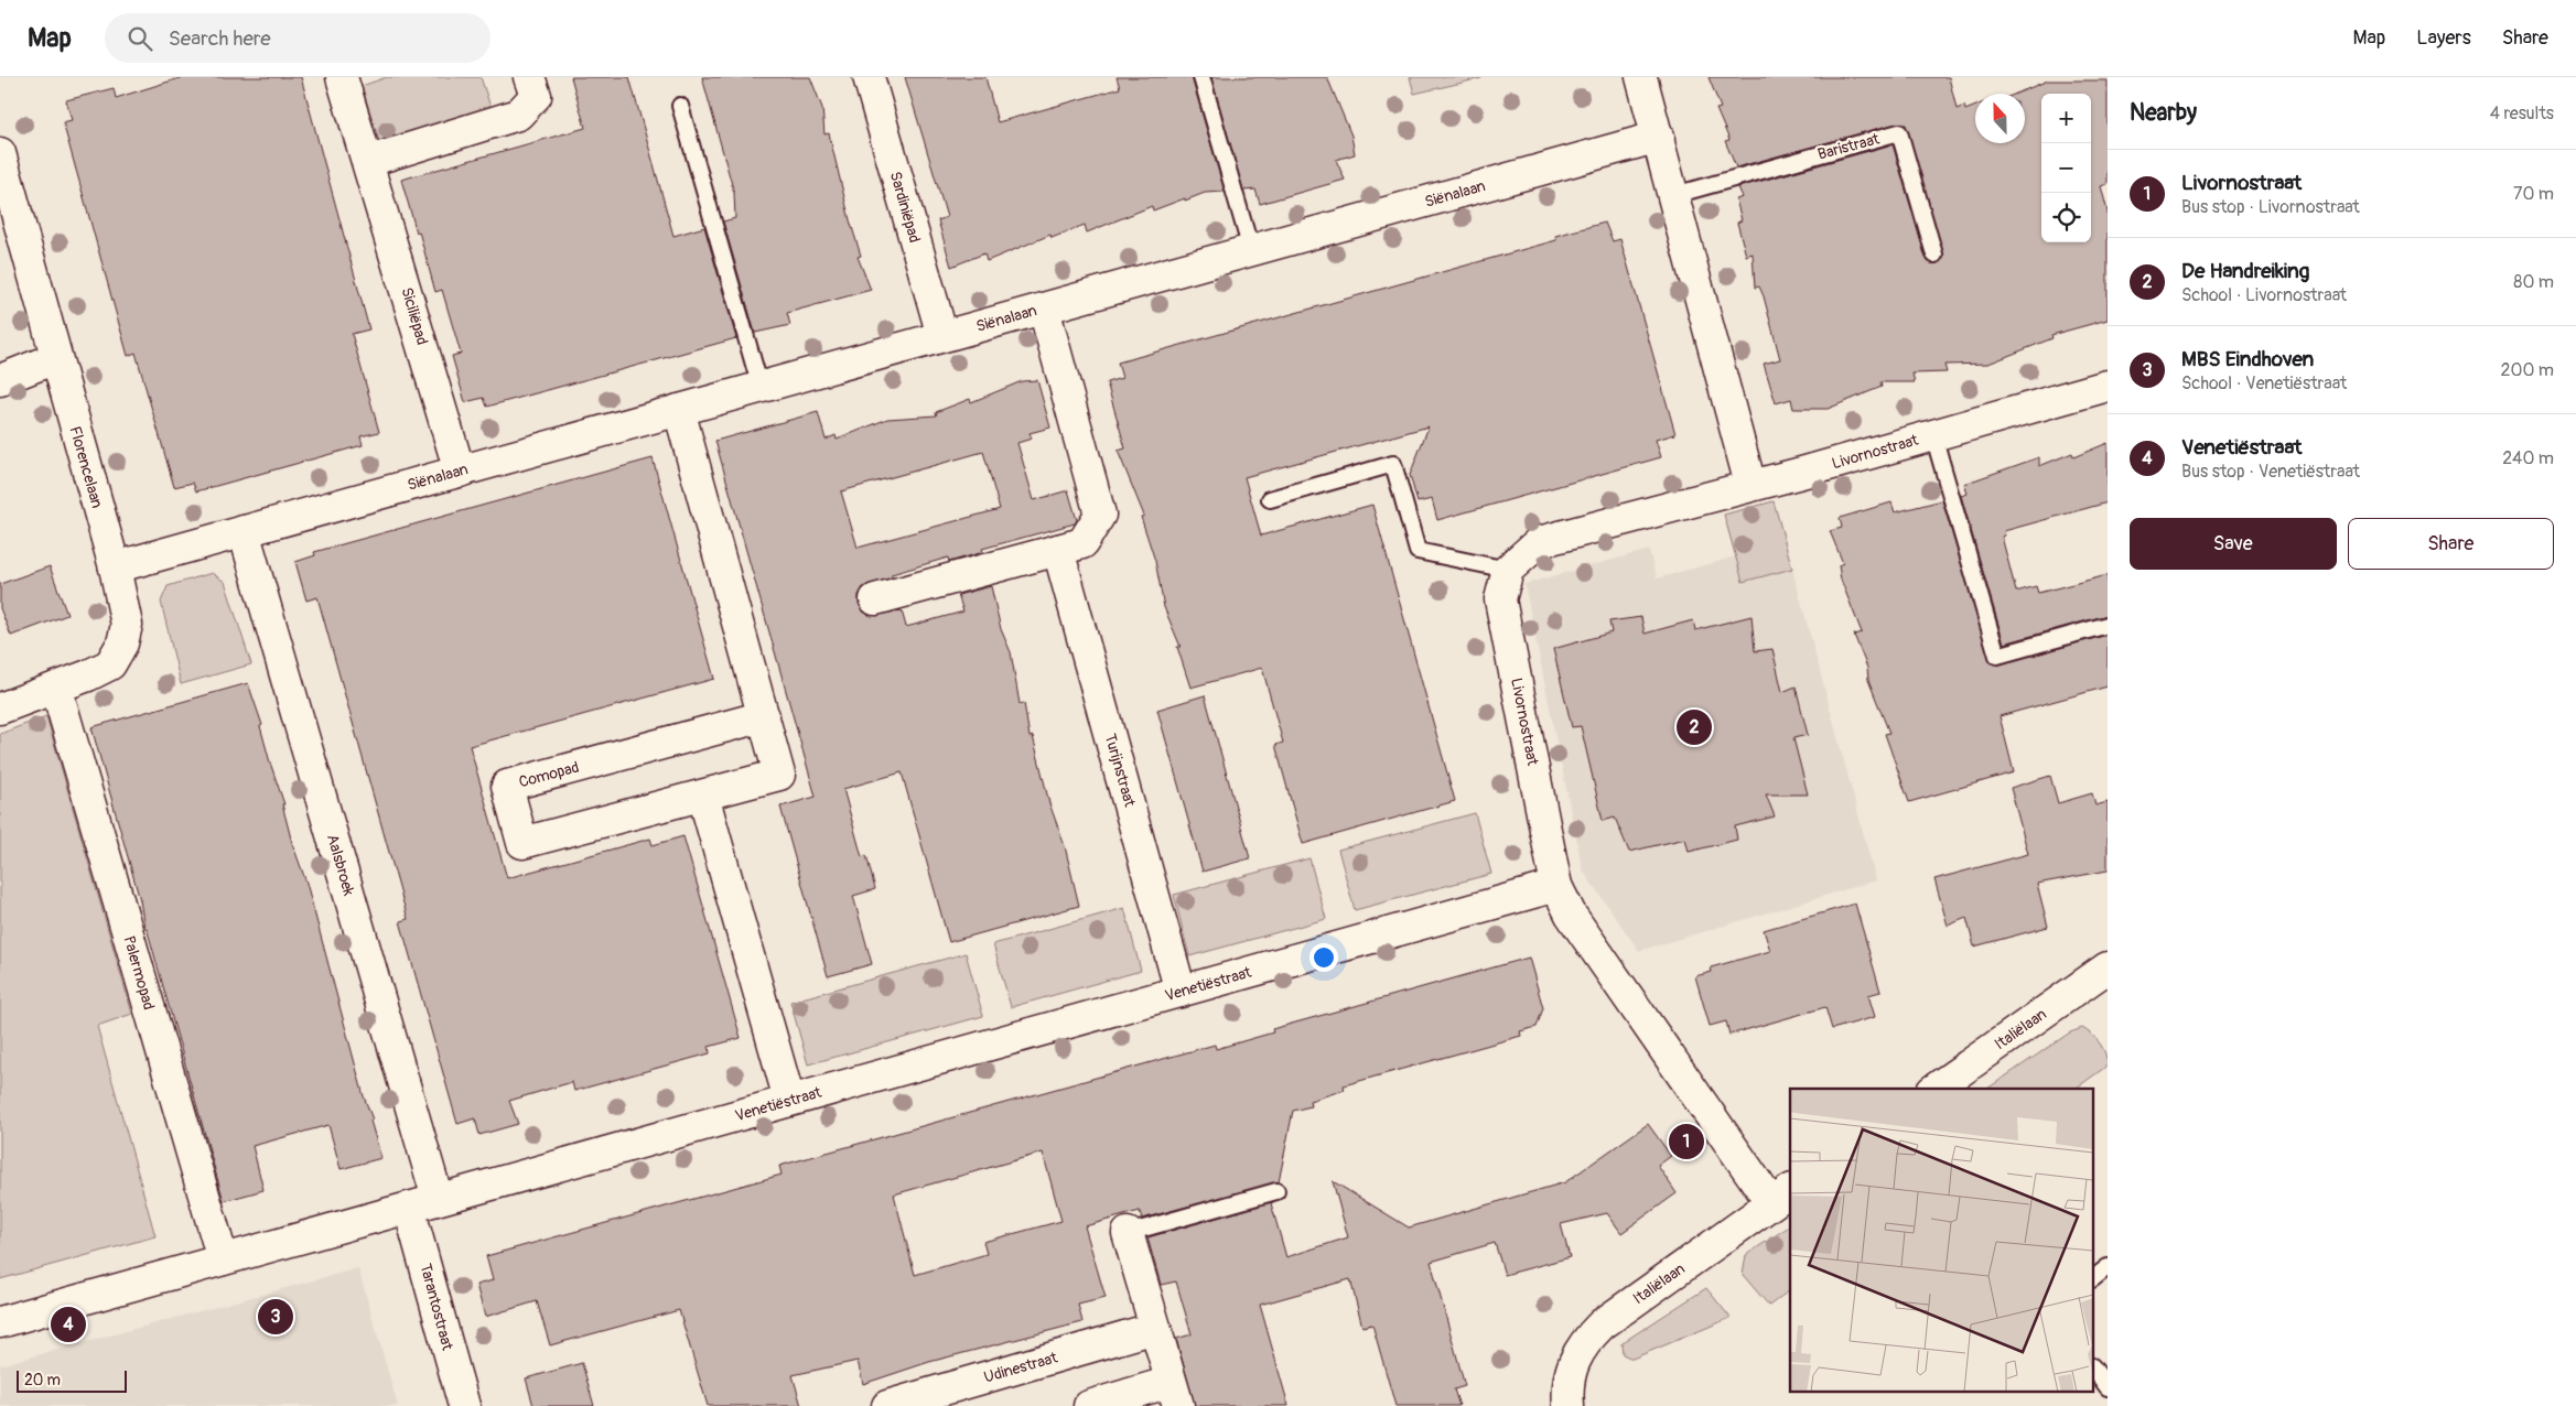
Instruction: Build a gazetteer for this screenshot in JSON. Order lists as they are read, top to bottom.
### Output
{
  "streets": {
    "street": [
      "Siënalaan",
      "Sardiniëpad",
      "Siciliëpad",
      "Livornostraat",
      "Florencelaan",
      "Turijnstraat",
      "Comopad",
      "Aalsbroek",
      "Palermopad",
      "Venetiëstraat",
      "Italiëlaan",
      "Tarantostraat",
      "Udinestraat"
    ],
    "lane": ["Baristraat"]
  },
  "crossings": [
    ["Siënalaan", "Sardiniëpad"],
    ["Siënalaan", "Siciliëpad"],
    ["Siënalaan", "Florencelaan"],
    ["Siënalaan", "Comopad"],
    ["Siënalaan", "Aalsbroek"],
    ["Livornostraat", "Venetiëstraat"],
    ["Livornostraat", "Italiëlaan"],
    ["Florencelaan", "Palermopad"],
    ["Turijnstraat", "Venetiëstraat"],
    ["Aalsbroek", "Venetiëstraat"],
    ["Palermopad", "Venetiëstraat"],
    ["Venetiëstraat", "Tarantostraat"]
  ],
  "scale_bar": "20 m",
  "north": "top",
  "page": {
    "header": "Map",
    "search": "Search here",
    "nav": ["Map", "Layers", "Share"],
    "heading": ["Nearby", "4 results"],
    "map_buttons": ["+", "−"],
    "list": [
      {
        "mark": "1",
        "name": "Livornostraat",
        "note": "Bus stop · Livornostraat",
        "value": "70 m"
      },
      {
        "mark": "2",
        "name": "De Handreiking",
        "note": "School · Livornostraat",
        "value": "80 m"
      },
      {
        "mark": "3",
        "name": "MBS Eindhoven",
        "note": "School · Venetiëstraat",
        "value": "200 m"
      },
      {
        "mark": "4",
        "name": "Venetiëstraat",
        "note": "Bus stop · Venetiëstraat",
        "value": "240 m"
      }
    ],
    "buttons": ["Save", "Share"],
    "pins": [
      "2",
      "1",
      "3",
      "4"
    ],
    "scale": "20 m"
  }
}
